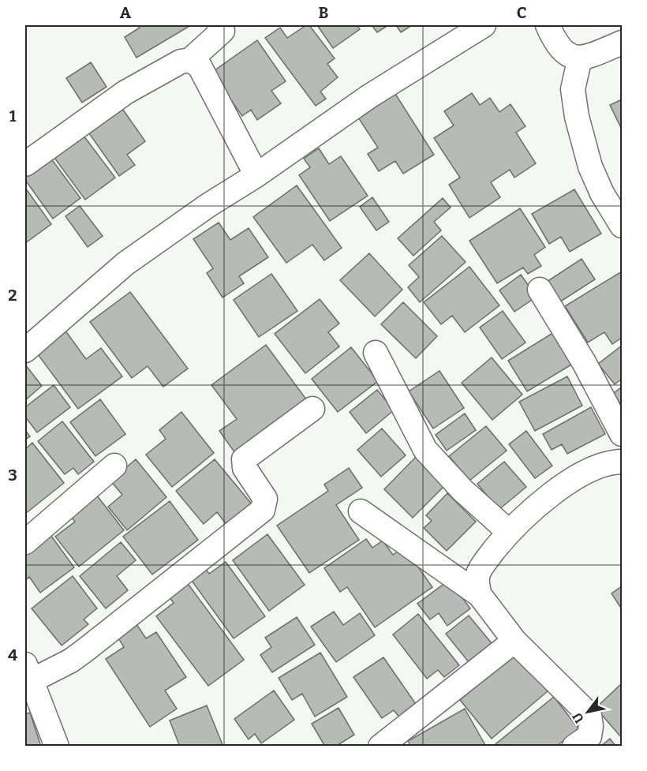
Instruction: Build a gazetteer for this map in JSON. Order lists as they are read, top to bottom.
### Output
{
  "north": "bottom left",
  "grid": {
    "columns": ["A", "B", "C"],
    "rows": [
      "1",
      "2",
      "3",
      "4"
    ]
  }
}
